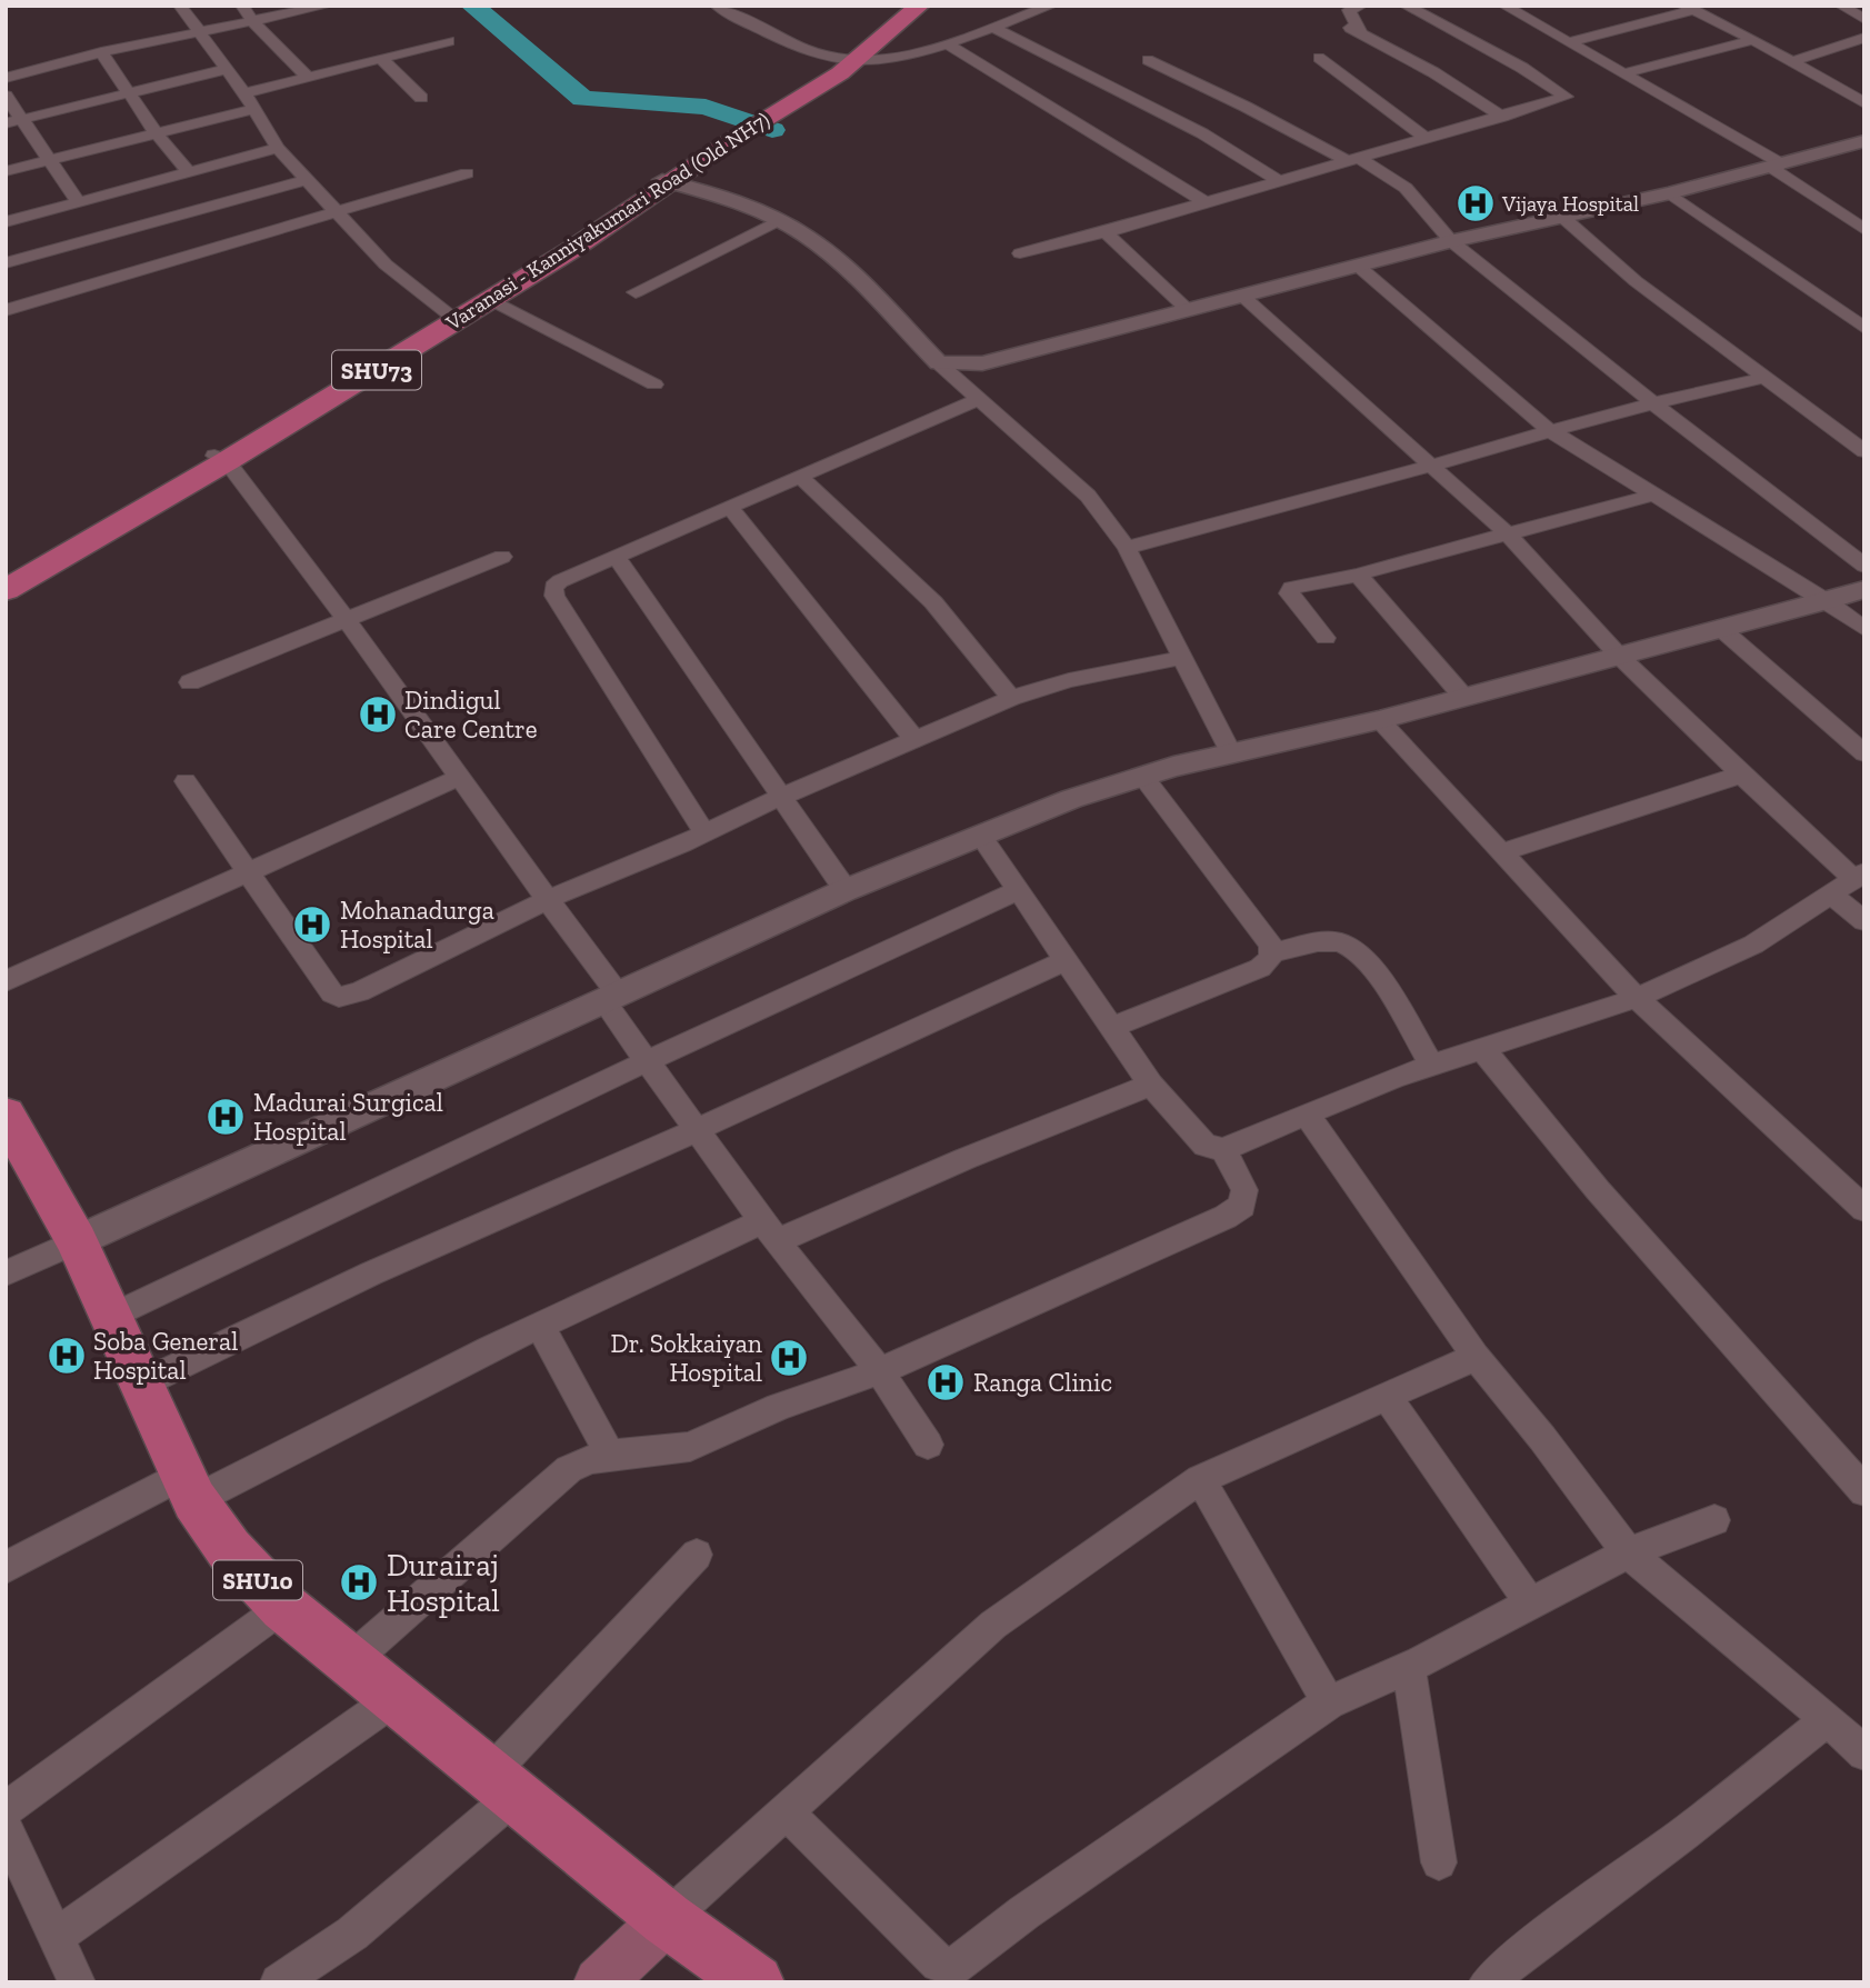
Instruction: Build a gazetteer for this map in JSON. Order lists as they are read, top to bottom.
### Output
{
  "streets": {
    "main road": ["Varanasi - Kanniyakumari Road (Old NH7)", "SHU73", "SHU10"]
  },
  "places": {
    "hospital": [
      "Vijaya Hospital",
      "Dindigul Care Centre",
      "Mohanadurga Hospital",
      "Madurai Surgical Hospital",
      "Soba General Hospital",
      "Dr. Sokkaiyan Hospital",
      "Ranga Clinic",
      "Durairaj Hospital"
    ]
  }
}
